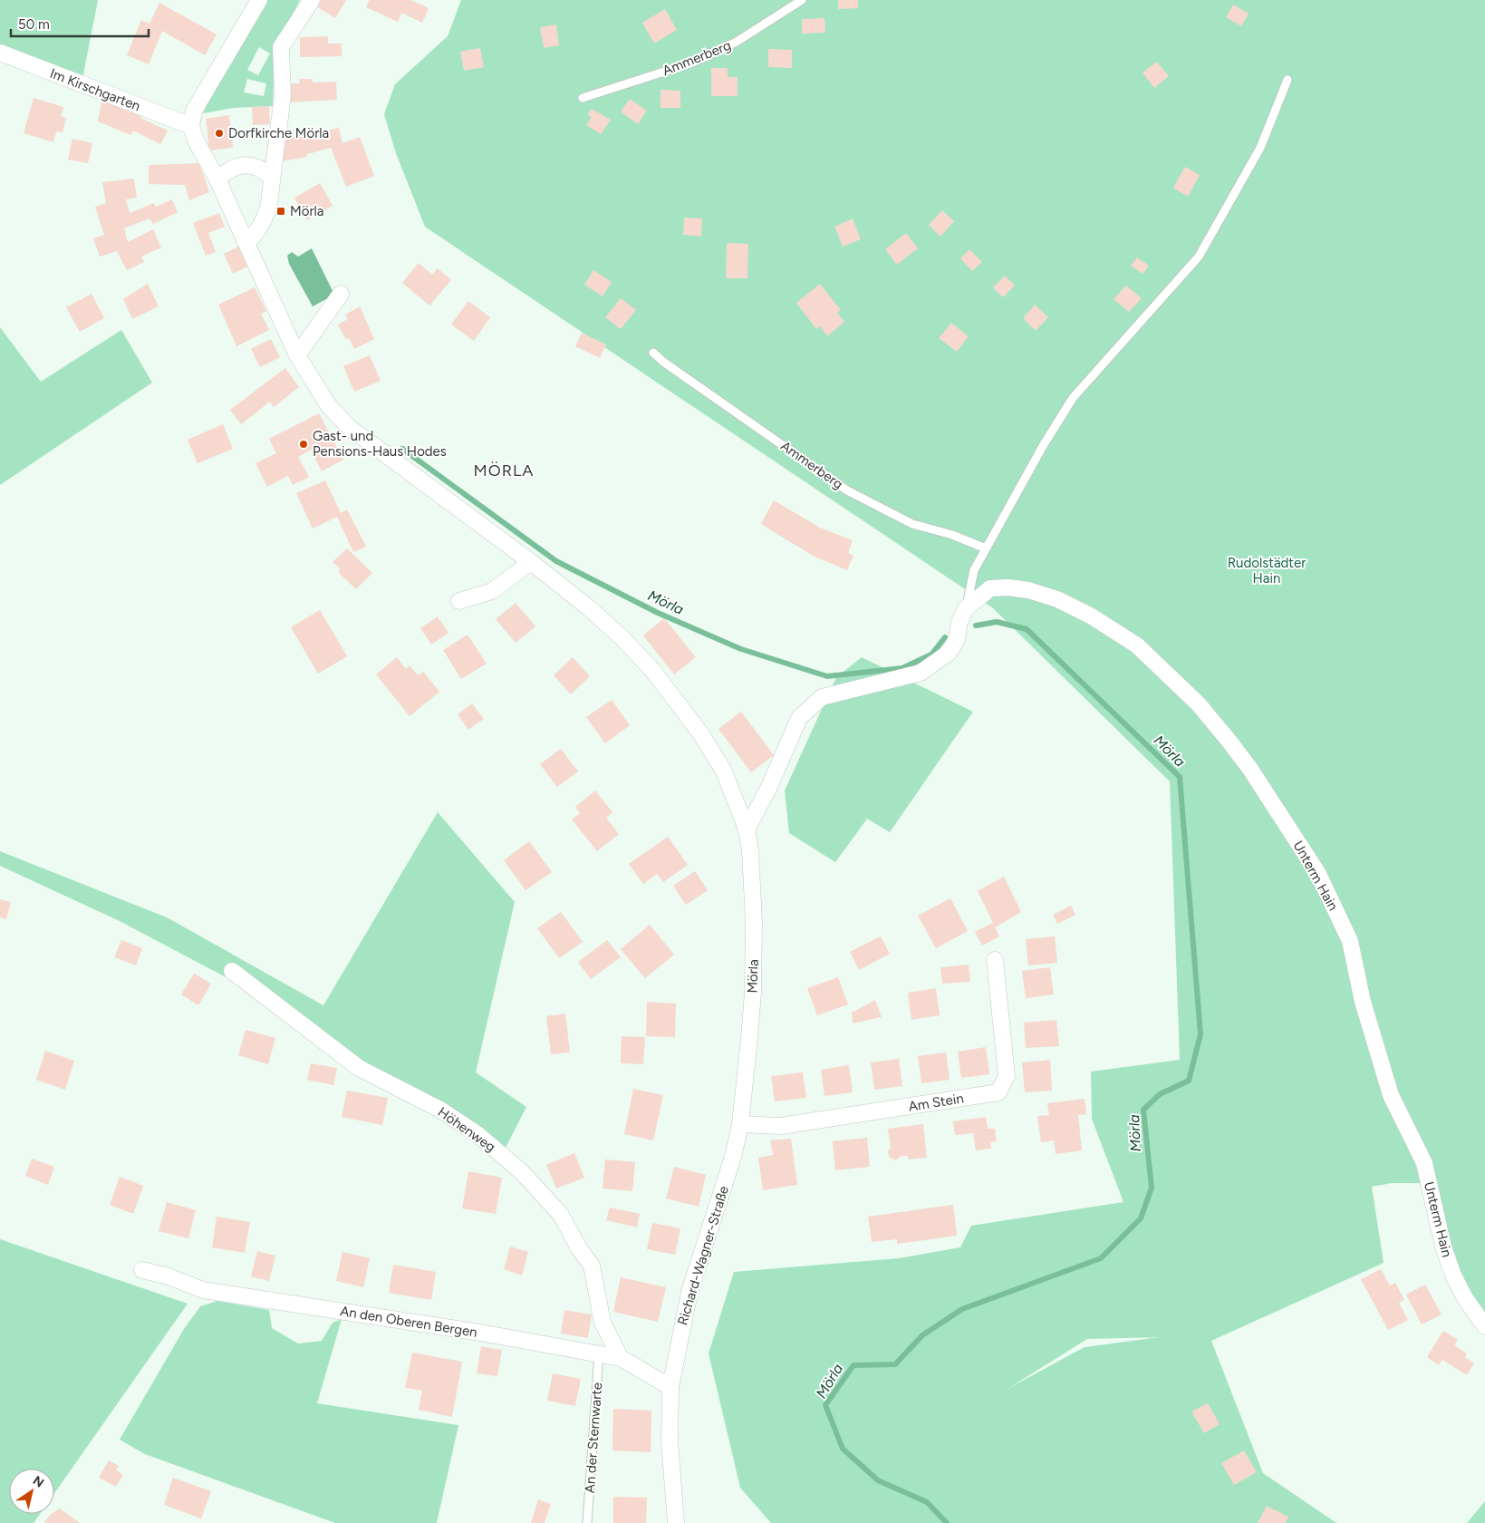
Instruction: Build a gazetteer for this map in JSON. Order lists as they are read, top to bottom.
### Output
{
  "streets": {
    "street": [
      "Im Kirschgarten",
      "Unterm Hain",
      "Mörla",
      "Am Stein",
      "Höhenweg",
      "Richard-Wagner-Straße",
      "An den Oberen Bergen"
    ],
    "lane": ["Ammerberg", "An der Sternwarte"]
  },
  "crossings": [
    ["Im Kirschgarten", "Mörla"],
    ["Mörla", "Am Stein"],
    ["Mörla", "Richard-Wagner-Straße"],
    ["Am Stein", "Richard-Wagner-Straße"],
    ["Höhenweg", "An den Oberen Bergen"],
    ["Richard-Wagner-Straße", "An den Oberen Bergen"],
    ["An den Oberen Bergen", "An der Sternwarte"]
  ],
  "districts": ["MÖRLA"],
  "water": ["Mörla"],
  "parks": ["Rudolstädter Hain"],
  "places": {
    "other": ["Dorfkirche Mörla", "Gast- und Pensions-Haus Hodes"],
    "transit": ["Mörla"]
  },
  "scale_bar": "50 m",
  "north": "top right"
}
